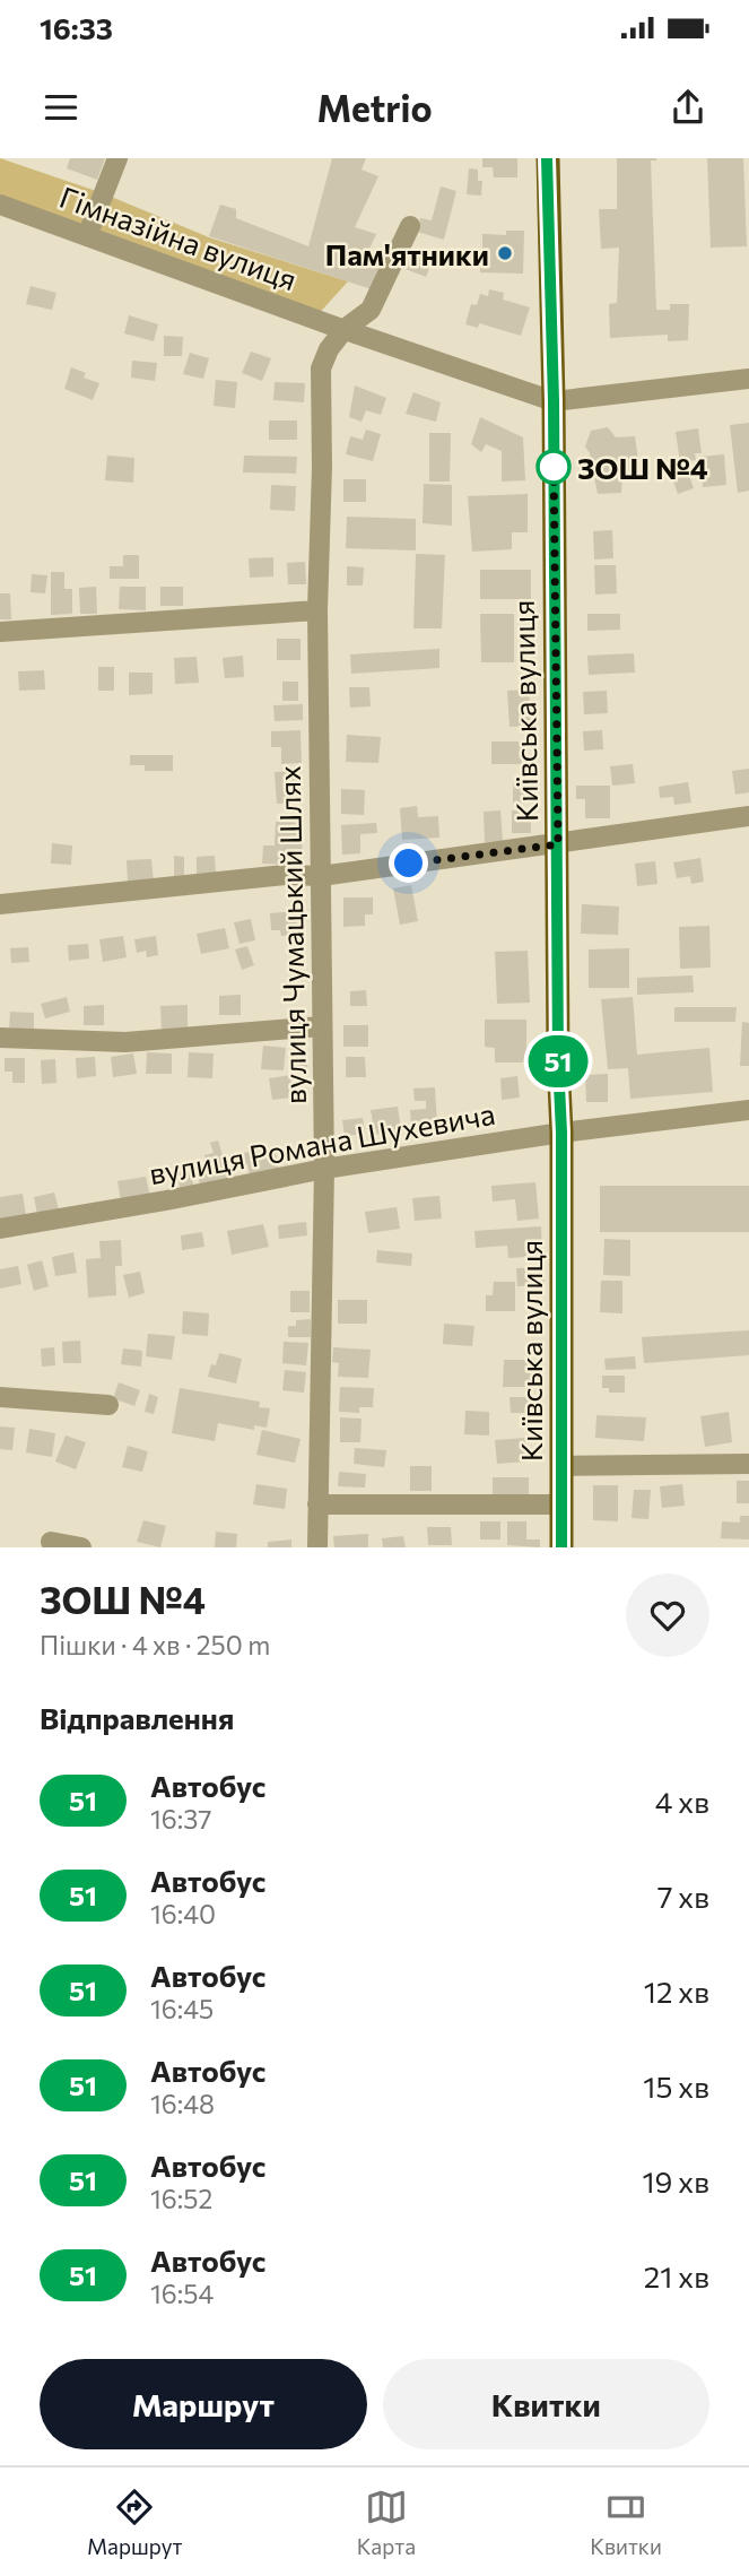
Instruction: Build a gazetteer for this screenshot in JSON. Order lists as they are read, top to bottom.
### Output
{
  "streets": {
    "main road": ["Київська вулиця"],
    "street": ["Гімназійна вулиця", "вулиця Чумацький Шлях", "вулиця Романа Шухевича"]
  },
  "crossings": [
    ["Гімназійна вулиця", "Київська вулиця"],
    ["Гімназійна вулиця", "вулиця Чумацький Шлях"],
    ["Київська вулиця", "вулиця Романа Шухевича"],
    ["вулиця Чумацький Шлях", "вулиця Романа Шухевича"]
  ],
  "places": ["Пам'ятники", "ЗОШ №4"],
  "lines": ["bus line 51"],
  "page": {
    "status": "16:33",
    "header": "Metrio",
    "on_map": "51",
    "heading": [
      ["ЗОШ №4", "Пішки · 4 хв · 250 m"],
      "Відправлення"
    ],
    "list": [
      {
        "mark": "51",
        "name": "Автобус",
        "note": "16:37",
        "value": "4 хв"
      },
      {
        "mark": "51",
        "name": "Автобус",
        "note": "16:40",
        "value": "7 хв"
      },
      {
        "mark": "51",
        "name": "Автобус",
        "note": "16:45",
        "value": "12 хв"
      },
      {
        "mark": "51",
        "name": "Автобус",
        "note": "16:48",
        "value": "15 хв"
      },
      {
        "mark": "51",
        "name": "Автобус",
        "note": "16:52",
        "value": "19 хв"
      },
      {
        "mark": "51",
        "name": "Автобус",
        "note": "16:54",
        "value": "21 хв"
      }
    ],
    "buttons": ["Маршрут", "Квитки"],
    "tabs": ["Маршрут", "Карта", "Квитки"]
  }
}
